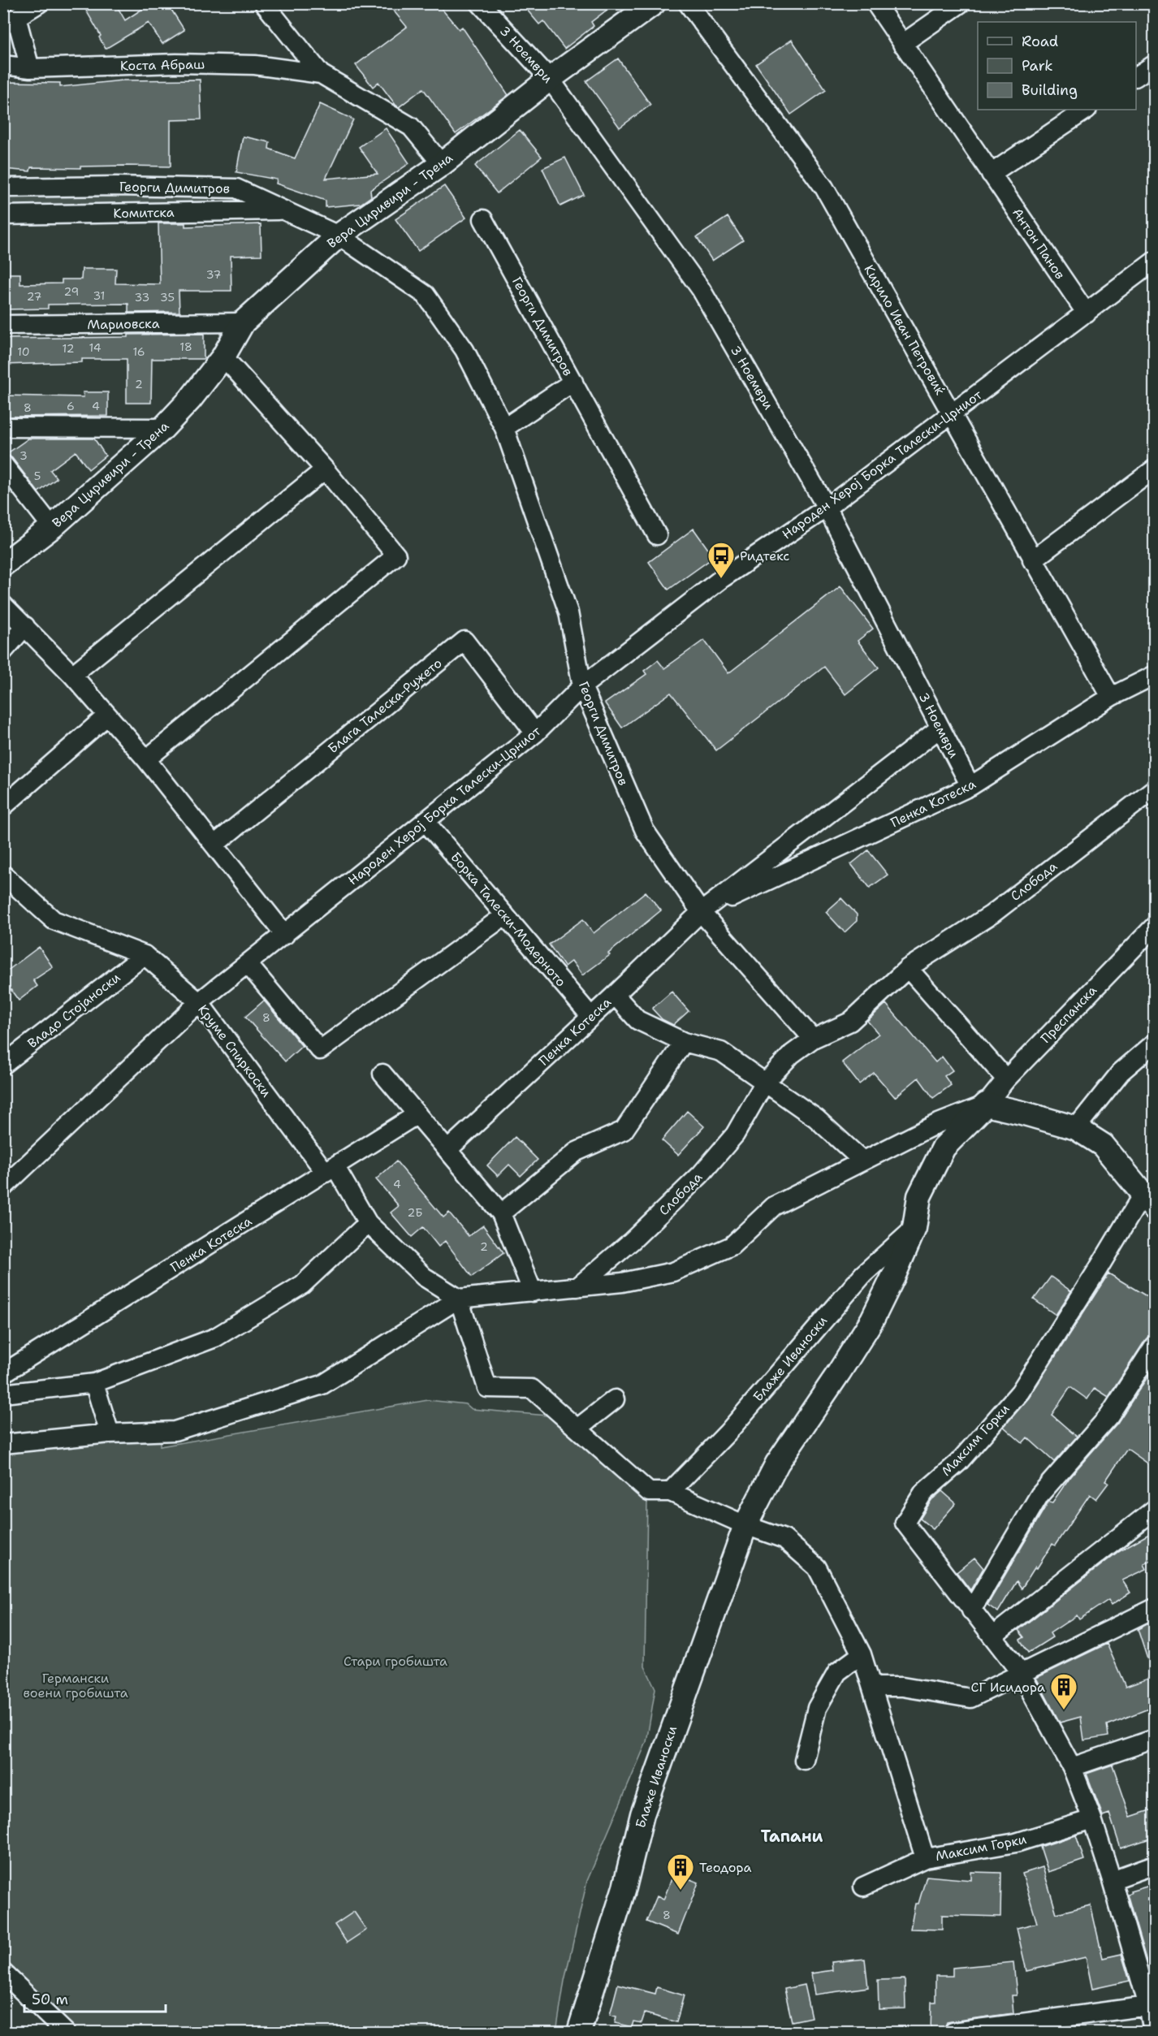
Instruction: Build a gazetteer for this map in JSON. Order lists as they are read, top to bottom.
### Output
{
  "streets": {
    "street": [
      "3 Ноември",
      "Коста Абраш",
      "Георги Димитров",
      "Вера Циривири - Трена",
      "Комитска",
      "Антон Панов",
      "Мариовска",
      "Кирило Иван Петровиќ",
      "Народен Херој Борка Талески-Црниот",
      "Блага Талеска-Ружето",
      "Пенка Котеска",
      "Слобода",
      "Борка Талески-Модерното",
      "Владо Стојаноски",
      "Преспанска",
      "Круме Спиркоски",
      "Блаже Иваноски",
      "Максим Горки"
    ]
  },
  "crossings": [
    ["3 Ноември", "Вера Циривири - Трена"],
    ["3 Ноември", "Народен Херој Борка Талески-Црниот"],
    ["3 Ноември", "Пенка Котеска"],
    ["Коста Абраш", "Вера Циривири - Трена"],
    ["Георги Димитров", "Вера Циривири - Трена"],
    ["Георги Димитров", "Комитска"],
    ["Георги Димитров", "Народен Херој Борка Талески-Црниот"],
    ["Георги Димитров", "Пенка Котеска"],
    ["Вера Циривири - Трена", "Мариовска"],
    ["Антон Панов", "Народен Херој Борка Талески-Црниот"],
    ["Кирило Иван Петровиќ", "Народен Херој Борка Талески-Црниот"],
    ["Кирило Иван Петровиќ", "Пенка Котеска"],
    ["Народен Херој Борка Талески-Црниот", "Блага Талеска-Ружето"],
    ["Народен Херој Борка Талески-Црниот", "Борка Талески-Модерното"],
    ["Народен Херој Борка Талески-Црниот", "Круме Спиркоски"],
    ["Пенка Котеска", "Борка Талески-Модерното"],
    ["Пенка Котеска", "Круме Спиркоски"],
    ["Владо Стојаноски", "Круме Спиркоски"],
    ["Преспанска", "Блаже Иваноски"],
    ["Блаже Иваноски", "Максим Горки"]
  ],
  "districts": ["Тапани"],
  "parks": ["Стари гробишта", "Германски воени гробишта"],
  "places": {
    "bus stop": ["Ридтекс"],
    "building": ["СГ Исидора", "Теодора"]
  },
  "house_numbers": [
    "37",
    "29",
    "31",
    "27",
    "33",
    "35",
    "18",
    "14",
    "12",
    "10",
    "16",
    "2",
    "6",
    "4",
    "8",
    "3",
    "5",
    "8",
    "4",
    "2Б",
    "2",
    "8"
  ],
  "legend": ["Road", "Park", "Building"],
  "scale_bar": "50 m"
}
